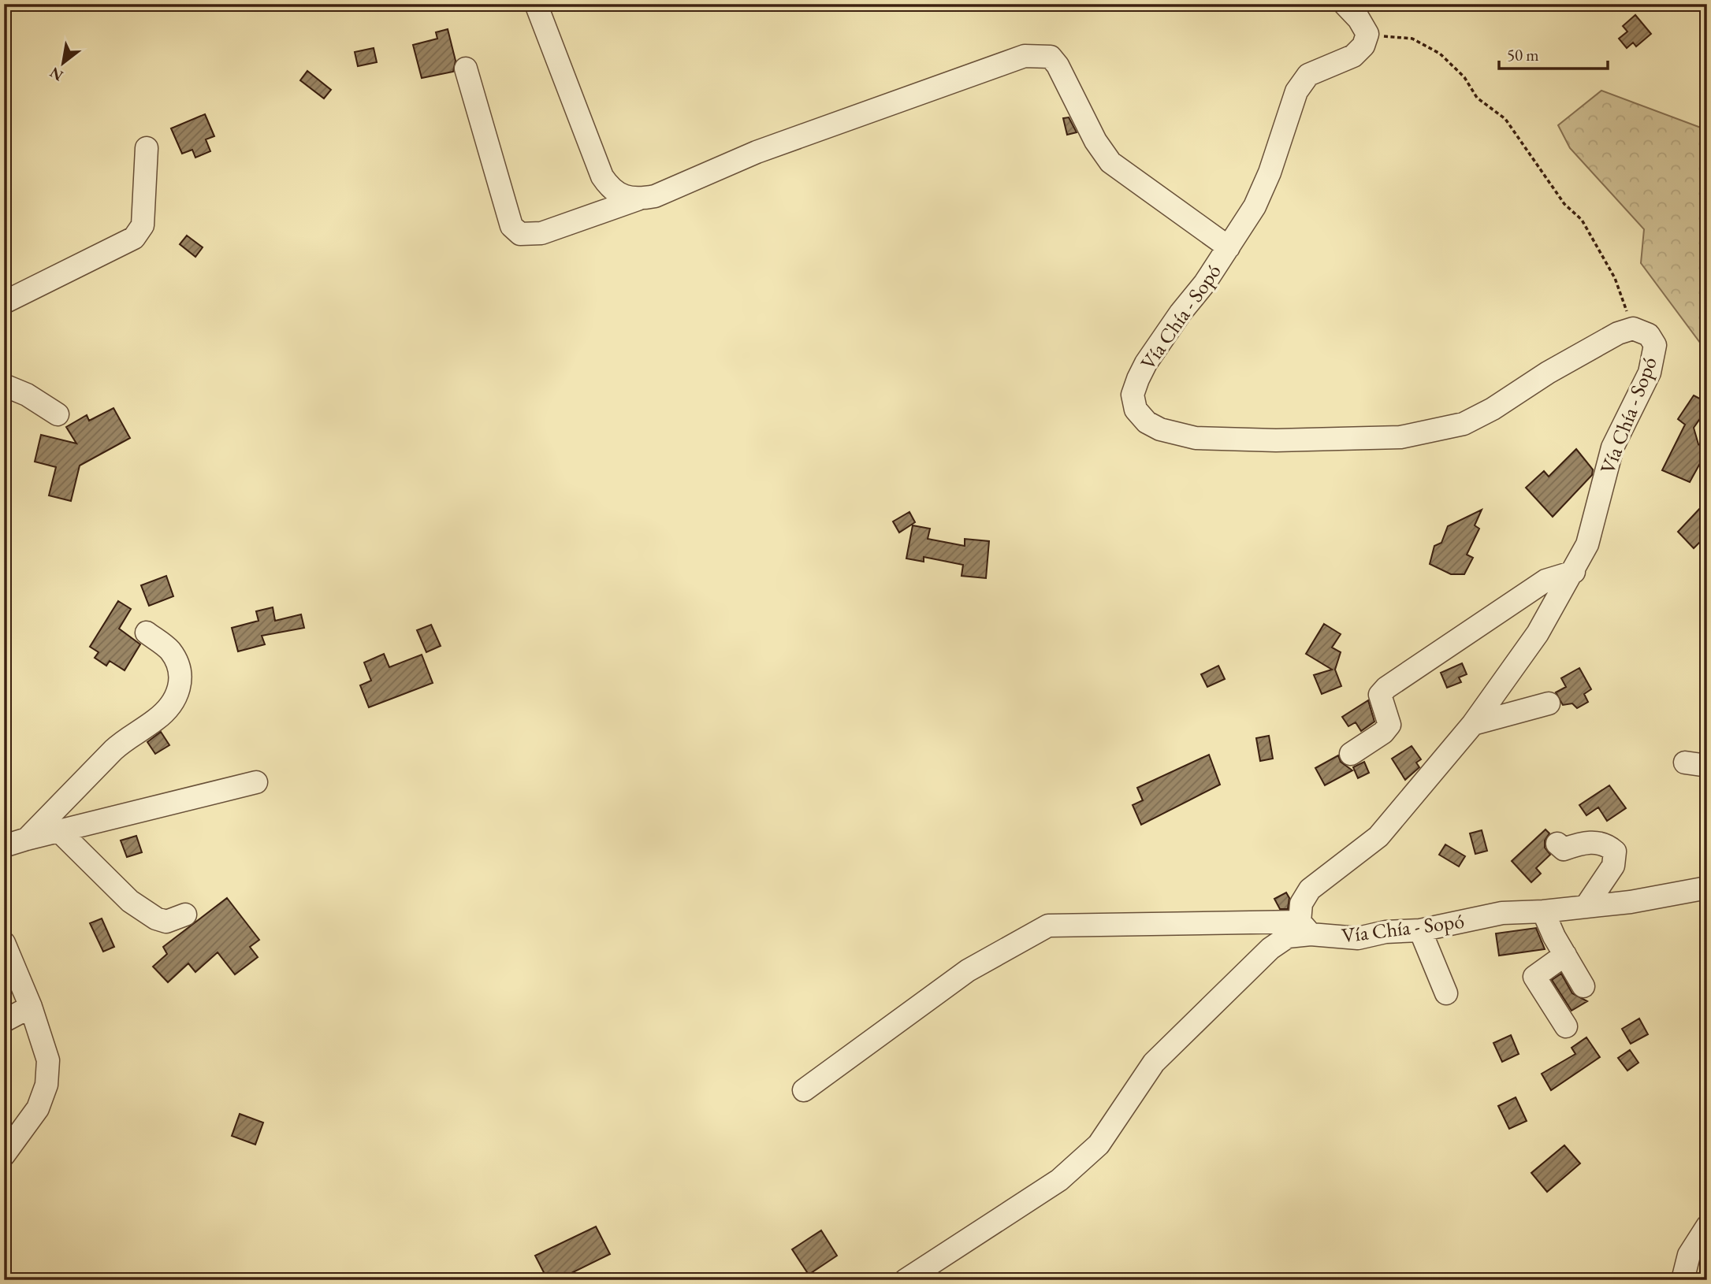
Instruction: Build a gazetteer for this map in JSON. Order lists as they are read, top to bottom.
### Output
{
  "streets": {
    "street": ["Vía Chía - Sopó"]
  },
  "scale_bar": "50 m",
  "north": "bottom left"
}
